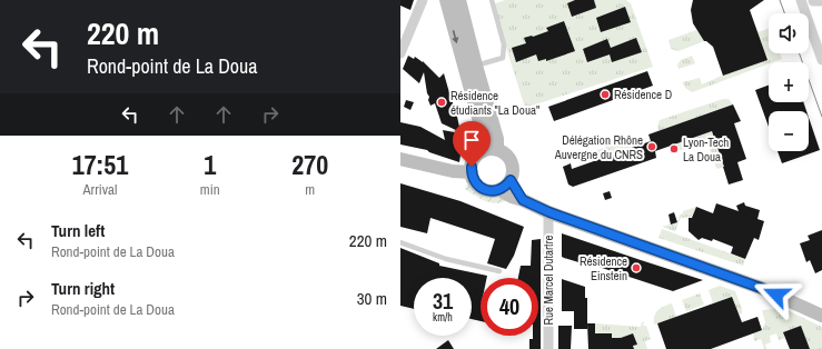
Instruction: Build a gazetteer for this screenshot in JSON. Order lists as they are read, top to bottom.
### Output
{
  "streets": {
    "street": ["Rue Marcel Dutartre"]
  },
  "places": [
    "Résidence D",
    "Résidence étudiants \"La Doua\"",
    "Délégation Rhône Auvergne du CNRS",
    "Lyon-Tech La Doua",
    "Résidence Einstein"
  ],
  "page": {
    "turn": ["220 m", "Rond-point de La Doua"],
    "map_buttons": ["+", "−"],
    "eta": [
      "17:51",
      "Arrival",
      "1",
      "min",
      "270",
      "m"
    ],
    "list": [
      {
        "name": "Turn left",
        "note": "Rond-point de La Doua",
        "value": "220 m"
      },
      {
        "name": "Turn right",
        "note": "Rond-point de La Doua",
        "value": "30 m"
      }
    ],
    "speed": "31 km/h",
    "limit": "40"
  }
}
